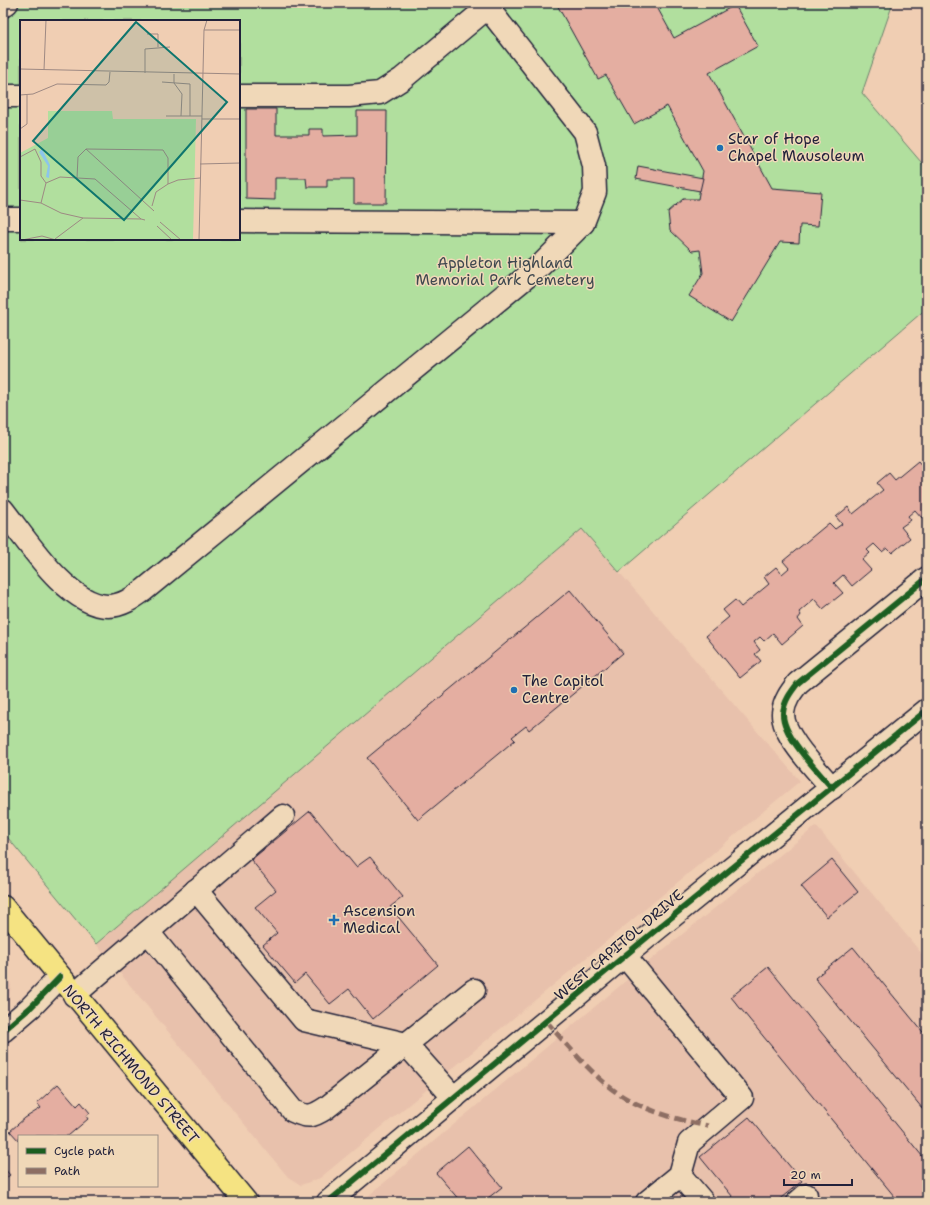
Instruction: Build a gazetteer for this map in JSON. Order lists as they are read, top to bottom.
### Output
{
  "streets": {
    "main road": ["NORTH RICHMOND STREET"],
    "street": ["WEST CAPITOL DRIVE"]
  },
  "parks": ["Appleton Highland Memorial Park Cemetery"],
  "places": {
    "other": ["Star of Hope Chapel Mausoleum", "The Capitol Centre"],
    "health": ["Ascension Medical"]
  },
  "legend": ["Cycle path", "Path"],
  "scale_bar": "20 m"
}
